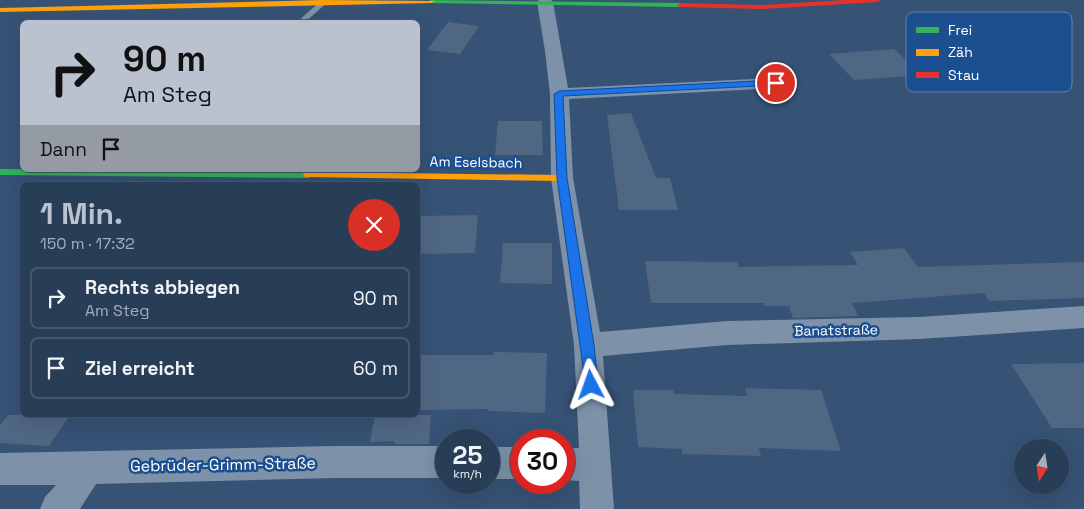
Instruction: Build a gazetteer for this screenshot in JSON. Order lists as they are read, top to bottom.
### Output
{
  "streets": {
    "street": ["Am Eselsbach", "Banatstraße", "Gebrüder-Grimm-Straße"]
  },
  "legend": ["Frei", "Zäh", "Stau"],
  "north": "bottom",
  "page": {
    "turn": ["90 m", "Am Steg"],
    "then": "Dann",
    "heading": ["1 Min.", "150 m · 17:32"],
    "list": [
      {
        "name": "Rechts abbiegen",
        "note": "Am Steg",
        "value": "90 m"
      },
      {
        "name": "Ziel erreicht",
        "value": "60 m"
      }
    ],
    "speed": "25 km/h",
    "limit": "30"
  }
}
